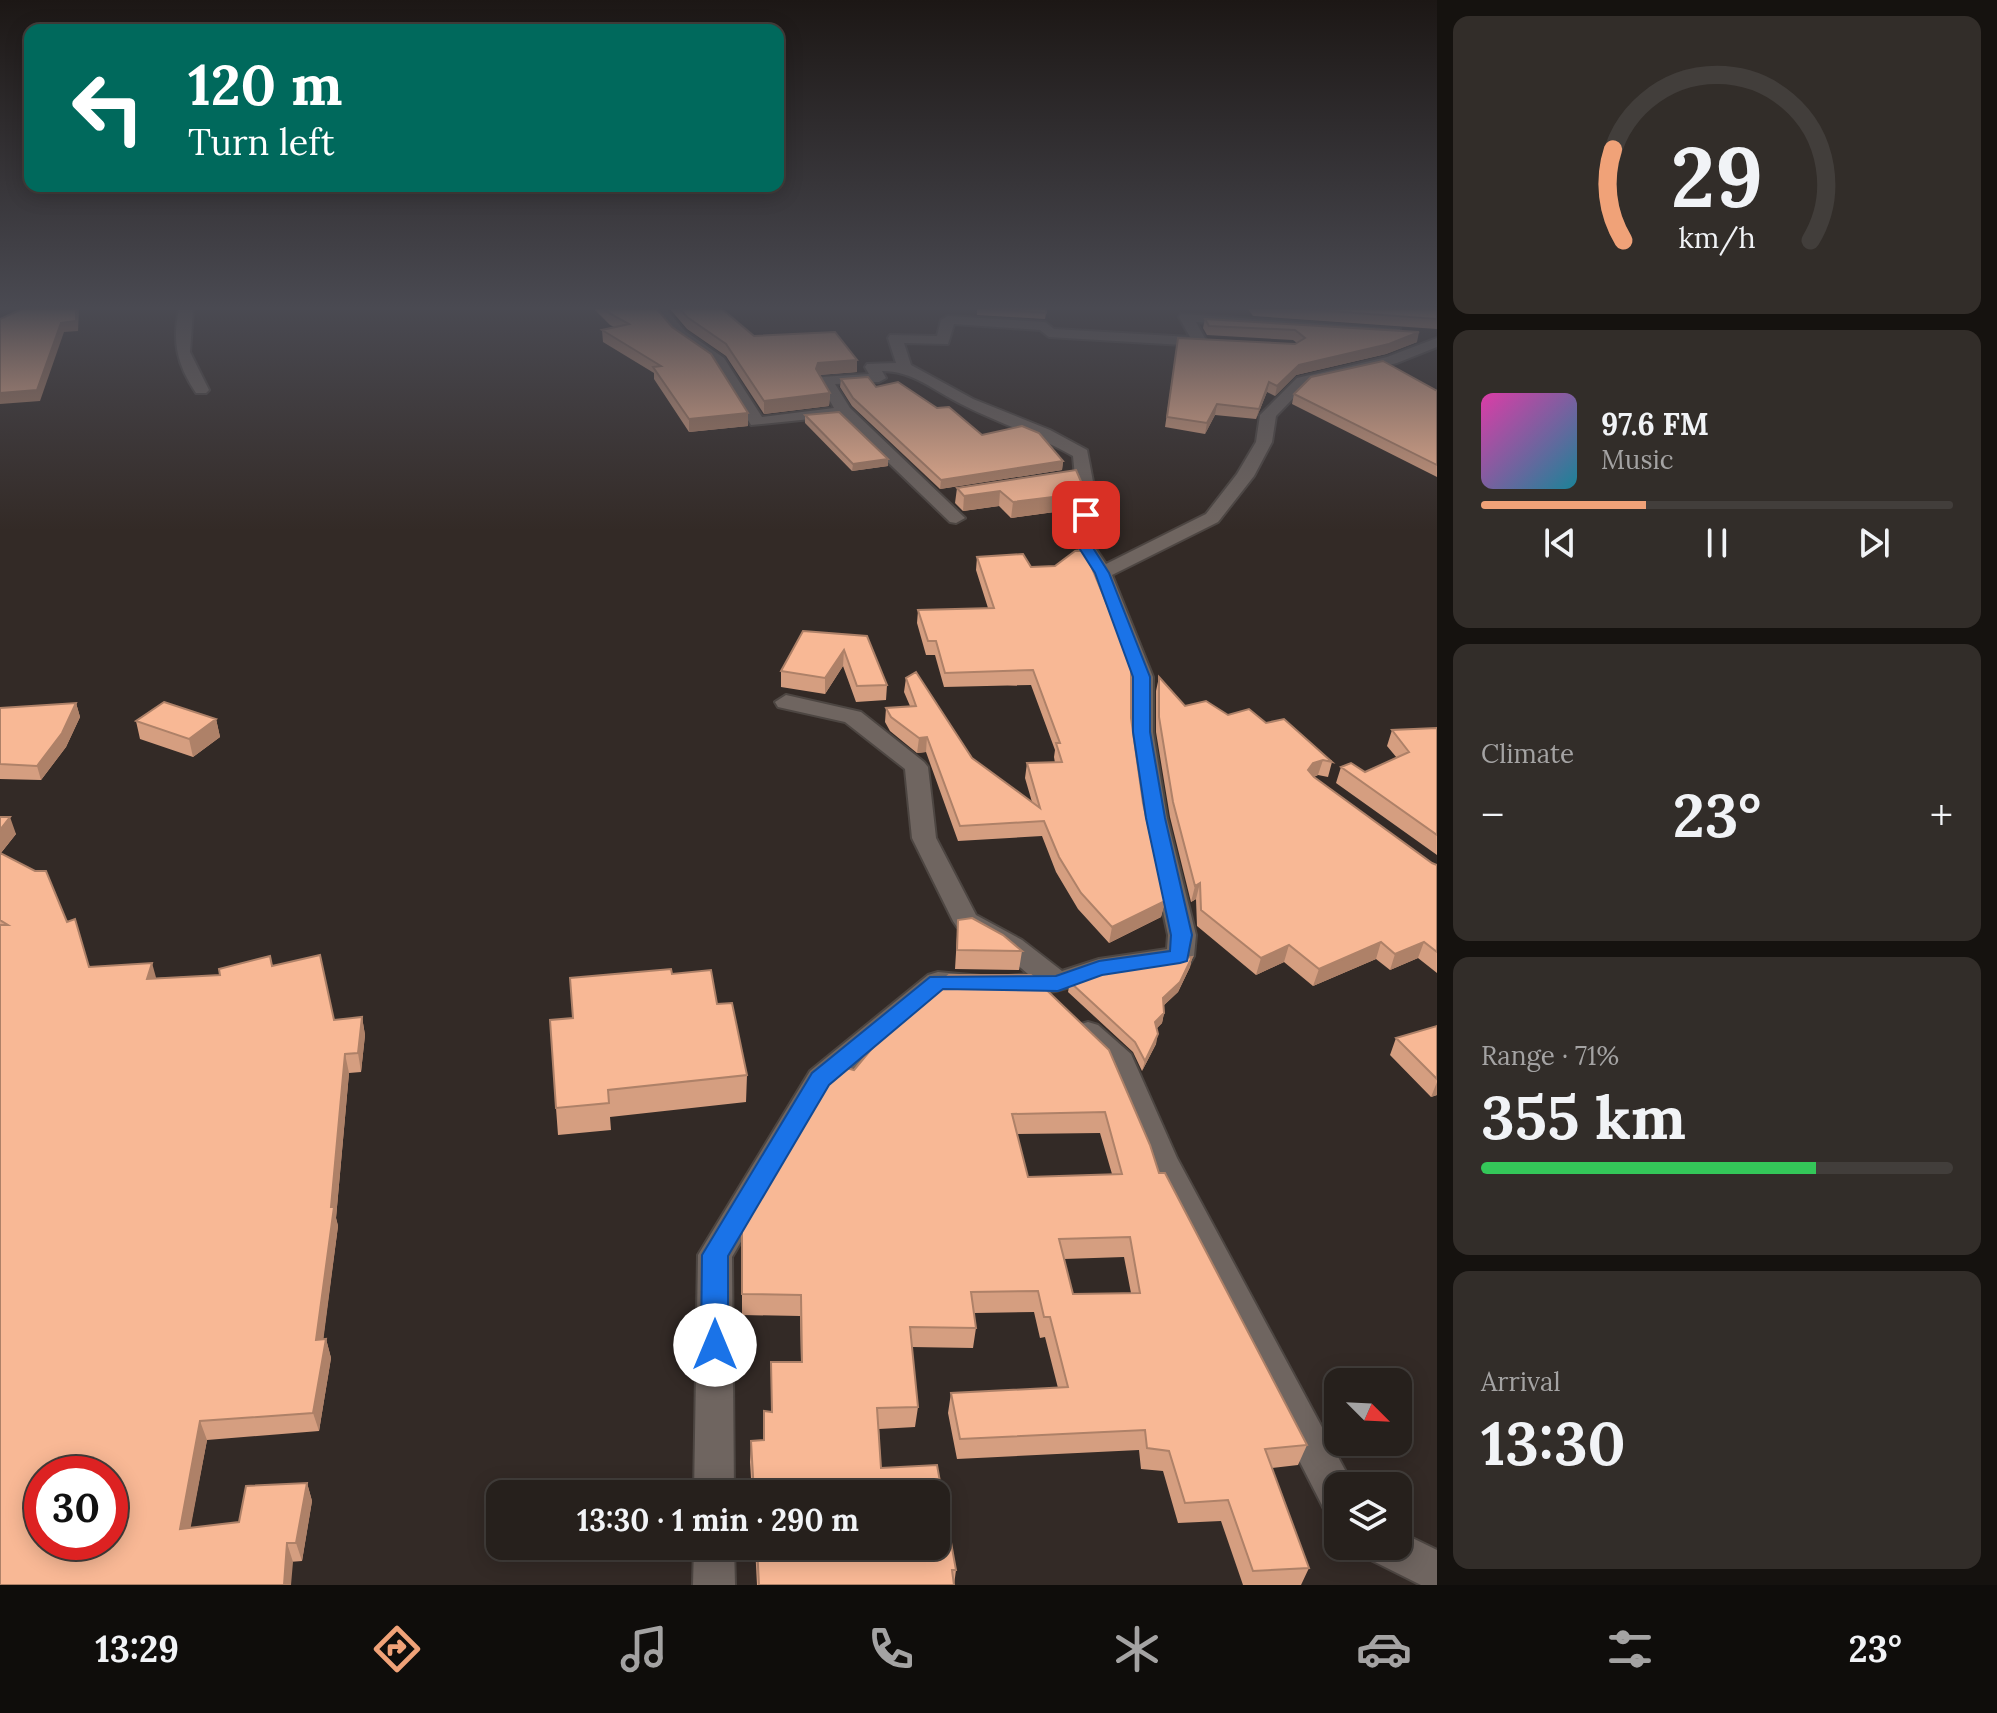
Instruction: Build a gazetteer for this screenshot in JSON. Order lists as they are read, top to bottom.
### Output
{
  "north": "bottom right",
  "page": {
    "turn": ["120 m", "Turn left"],
    "song": ["97.6 FM", "Music"],
    "tile": [
      "Climate",
      ["Range · 71%", "355 km"],
      ["Arrival", "13:30"]
    ],
    "heat": ["−", "23°", "+"],
    "limit": "30",
    "trip": "13:30 · 1 min · 290 m",
    "tabs": ["13:29", "23°"],
    "gauge": ["29", "km/h"]
  }
}
